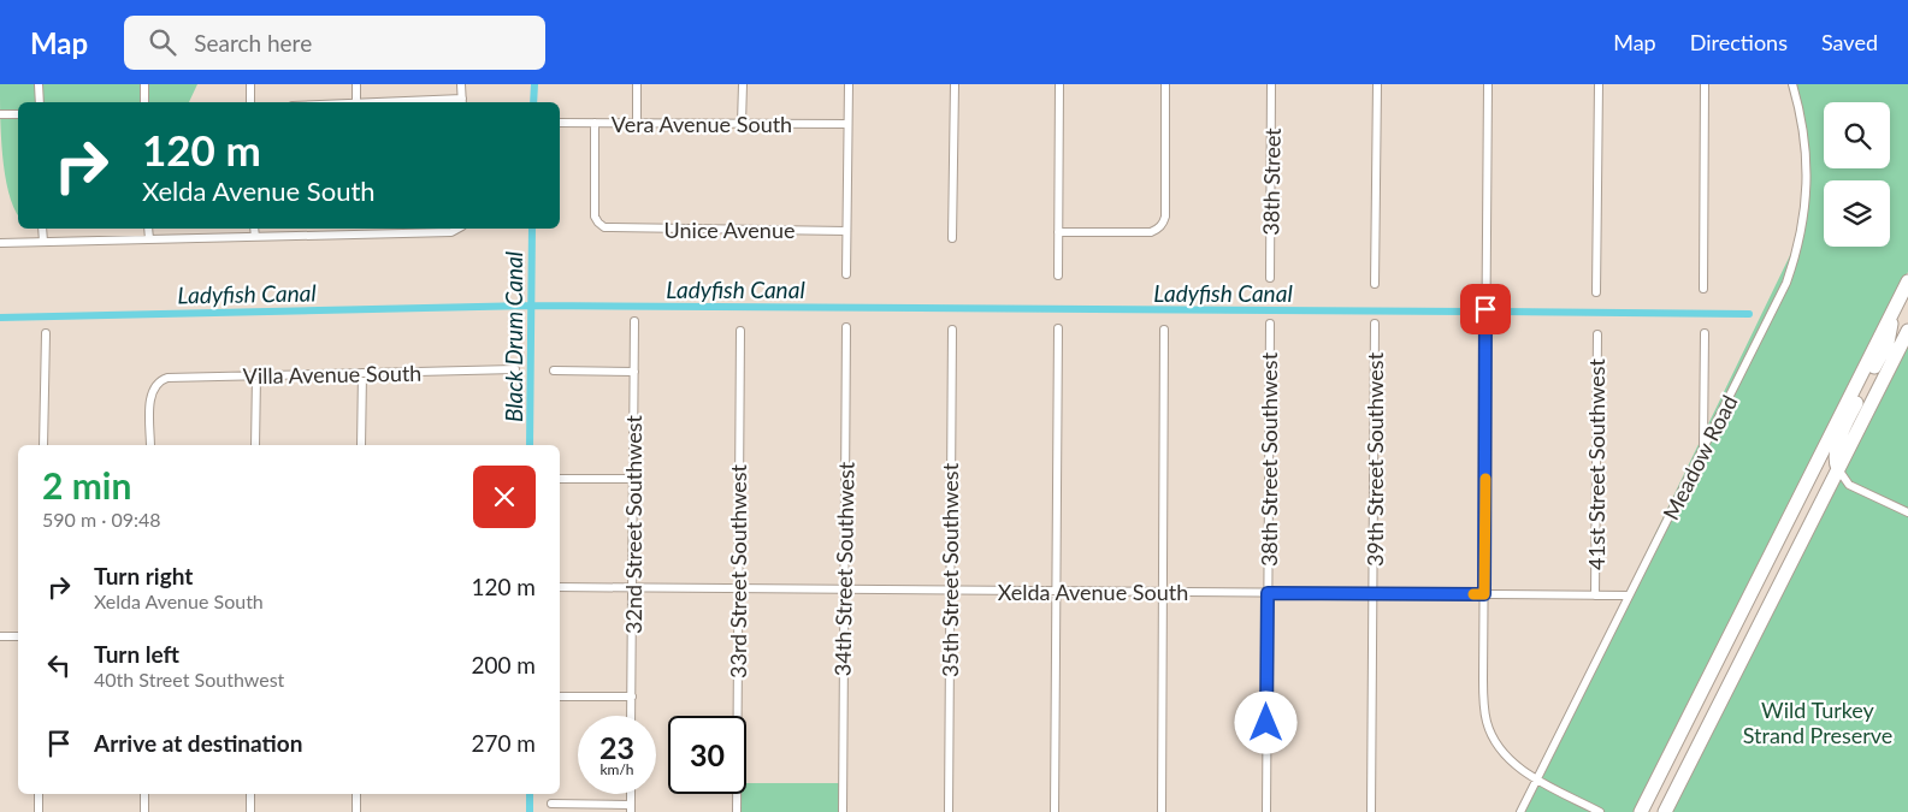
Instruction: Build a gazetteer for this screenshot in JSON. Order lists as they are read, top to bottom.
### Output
{
  "streets": {
    "street": [
      "Vera Avenue South",
      "38th Street",
      "Unice Avenue",
      "Villa Avenue South",
      "Meadow Road",
      "38th Street Southwest",
      "39th Street Southwest",
      "41st Street Southwest",
      "32nd Street Southwest",
      "34th Street Southwest",
      "35th Street Southwest",
      "33rd Street Southwest",
      "Xelda Avenue South"
    ]
  },
  "crossings": [
    ["Vera Avenue South", "Unice Avenue"],
    ["Meadow Road", "Xelda Avenue South"],
    ["38th Street Southwest", "Xelda Avenue South"],
    ["39th Street Southwest", "Xelda Avenue South"],
    ["41st Street Southwest", "Xelda Avenue South"],
    ["32nd Street Southwest", "Xelda Avenue South"],
    ["34th Street Southwest", "Xelda Avenue South"],
    ["35th Street Southwest", "Xelda Avenue South"],
    ["33rd Street Southwest", "Xelda Avenue South"]
  ],
  "water": ["Ladyfish Canal", "Black Drum Canal"],
  "parks": ["Wild Turkey Strand Preserve"],
  "page": {
    "header": "Map",
    "search": "Search here",
    "nav": ["Map", "Directions", "Saved"],
    "turn": ["120 m", "Xelda Avenue South"],
    "heading": ["2 min", "590 m · 09:48"],
    "list": [
      {
        "name": "Turn right",
        "note": "Xelda Avenue South",
        "value": "120 m"
      },
      {
        "name": "Turn left",
        "note": "40th Street Southwest",
        "value": "200 m"
      },
      {
        "name": "Arrive at destination",
        "value": "270 m"
      }
    ],
    "speed": "23 km/h",
    "limit": "30"
  }
}
